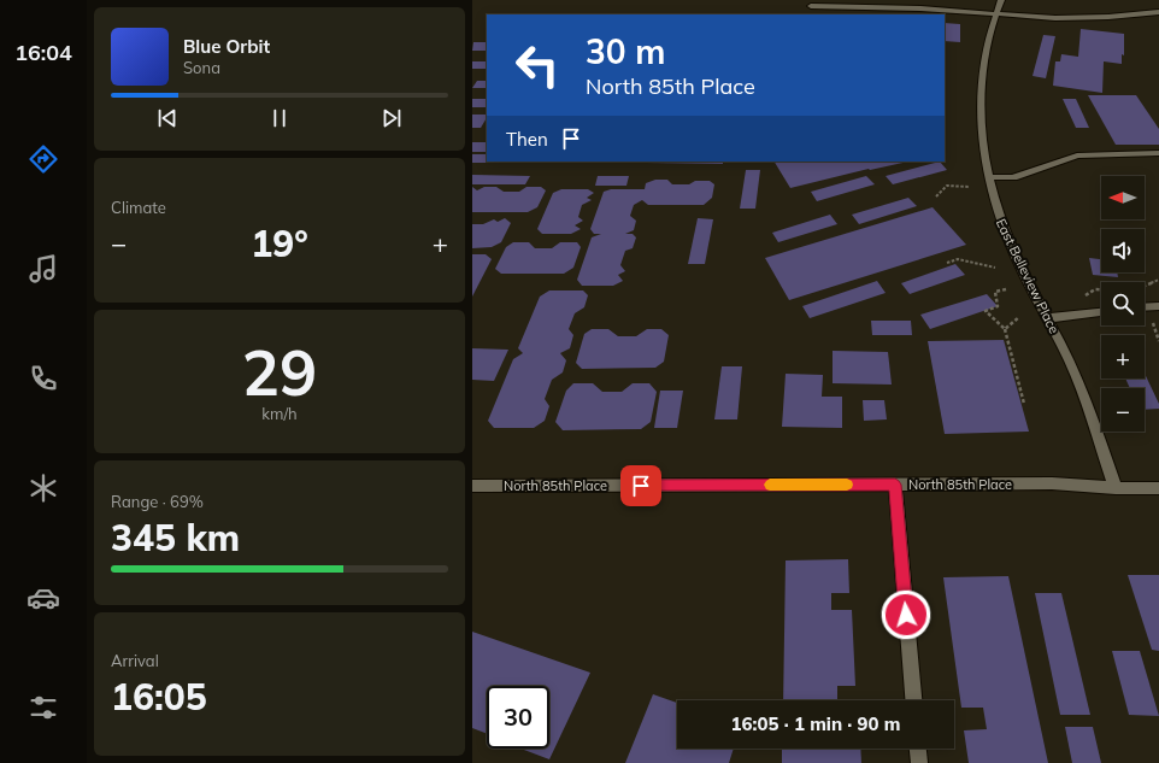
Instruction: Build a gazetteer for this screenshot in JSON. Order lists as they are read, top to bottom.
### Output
{
  "streets": {
    "street": ["East Belleview Place", "North 85th Place"]
  },
  "crossings": [
    ["East Belleview Place", "North 85th Place"]
  ],
  "north": "left",
  "page": {
    "tabs": "16:04",
    "turn": ["30 m", "North 85th Place"],
    "song": ["Blue Orbit", "Sona"],
    "then": "Then",
    "tile": [
      "Climate",
      ["29", "km/h"],
      ["Range · 69%", "345 km"],
      ["Arrival", "16:05"]
    ],
    "map_buttons": ["+", "−"],
    "heat": ["−", "19°", "+"],
    "limit": "30",
    "trip": "16:05 · 1 min · 90 m"
  }
}
